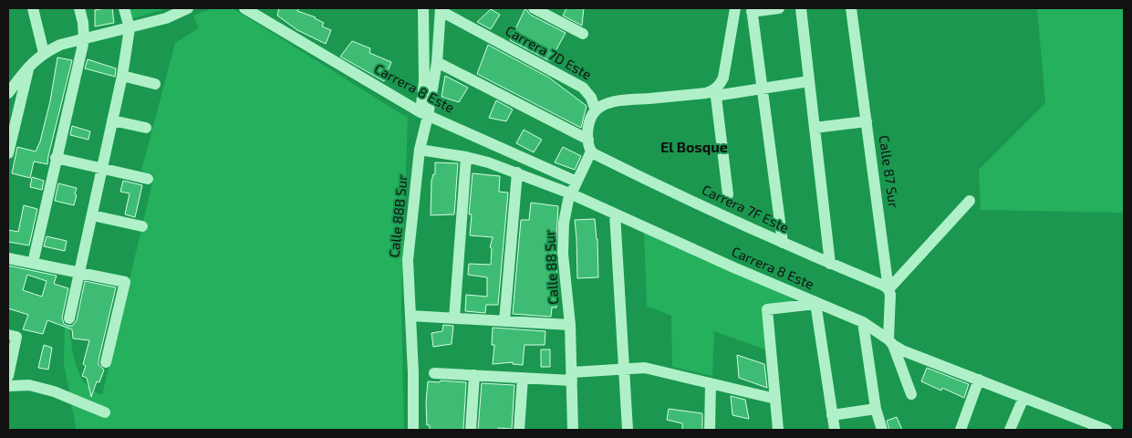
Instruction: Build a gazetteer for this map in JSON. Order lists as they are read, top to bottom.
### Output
{
  "streets": {
    "street": [
      "Carrera 7D Este",
      "Carrera 8 Este",
      "Calle 87 Sur",
      "Carrera 7F Este",
      "Calle 88B Sur",
      "Calle 88 Sur"
    ]
  },
  "crossings": [
    ["Carrera 7D Este", "Calle 88B Sur"],
    ["Carrera 7D Este", "Calle 88 Sur"],
    ["Carrera 8 Este", "Calle 87 Sur"],
    ["Carrera 8 Este", "Calle 88B Sur"],
    ["Carrera 8 Este", "Calle 88 Sur"],
    ["Calle 87 Sur", "Carrera 7F Este"],
    ["Carrera 7F Este", "Calle 88B Sur"],
    ["Carrera 7F Este", "Calle 88 Sur"]
  ],
  "districts": ["El Bosque"]
}
